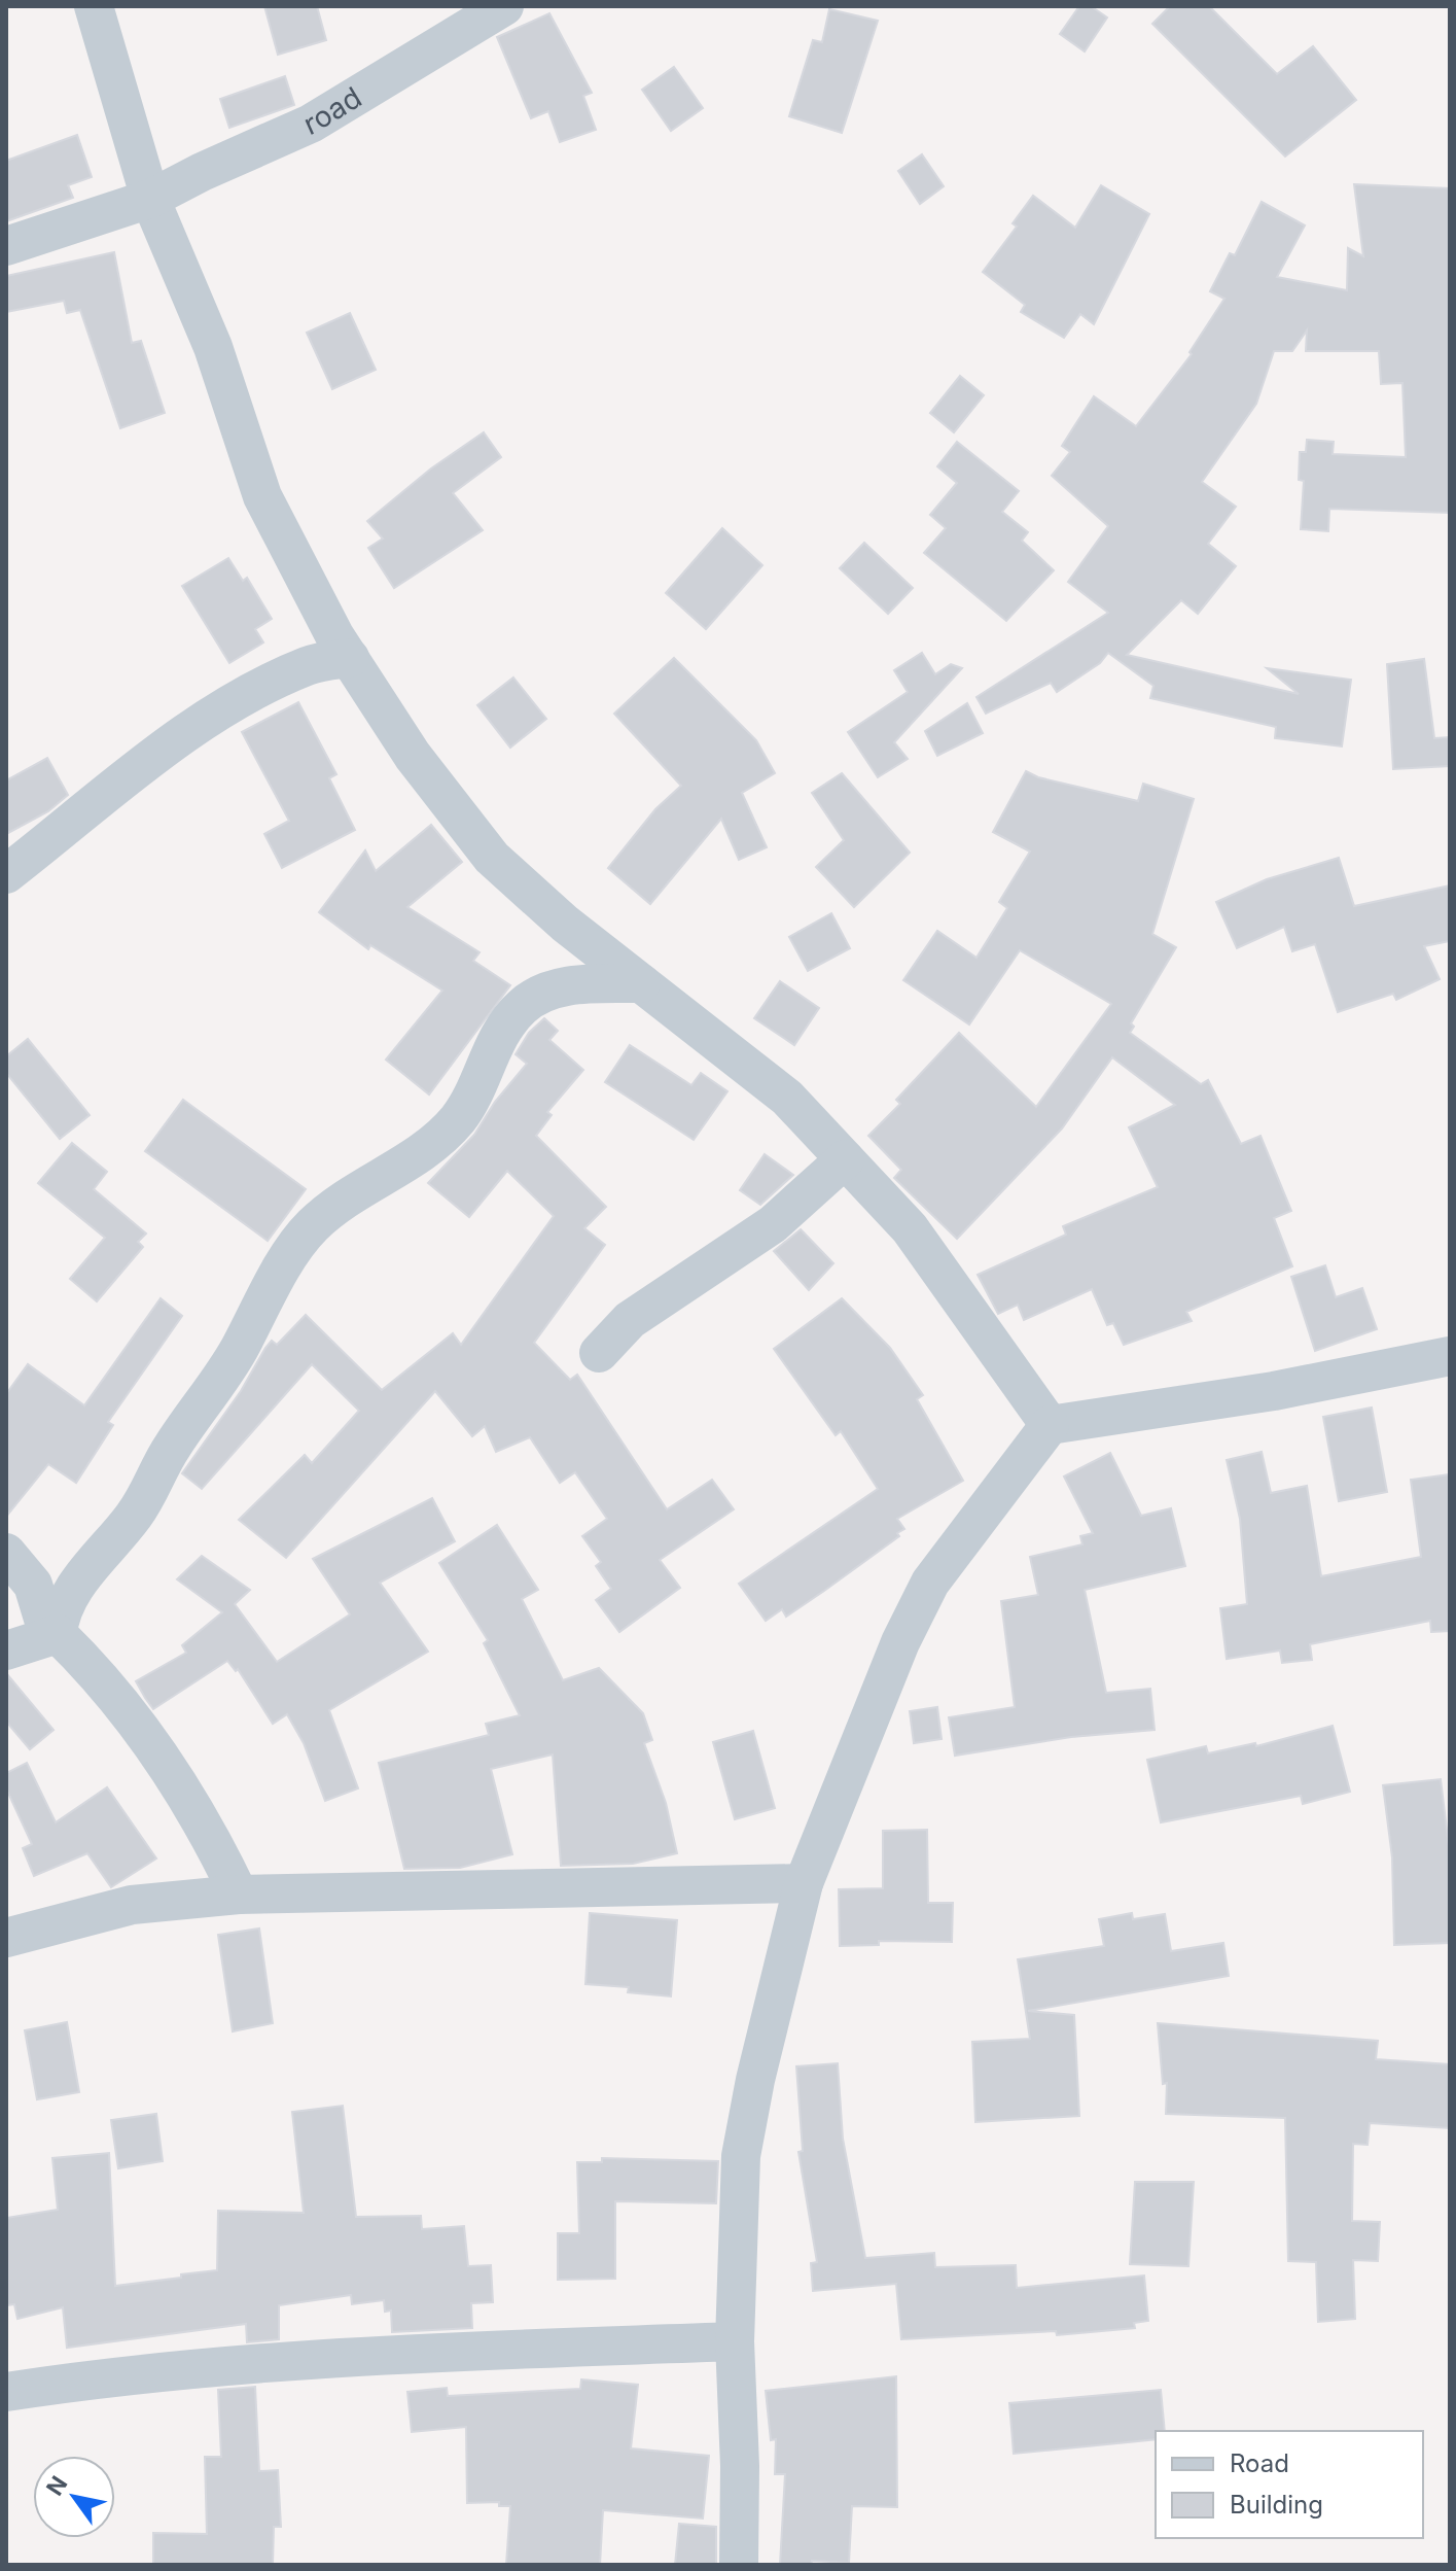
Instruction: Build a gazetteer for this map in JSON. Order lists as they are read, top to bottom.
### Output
{
  "streets": {
    "street": ["road"]
  },
  "legend": ["Road", "Building"],
  "north": "top left"
}
